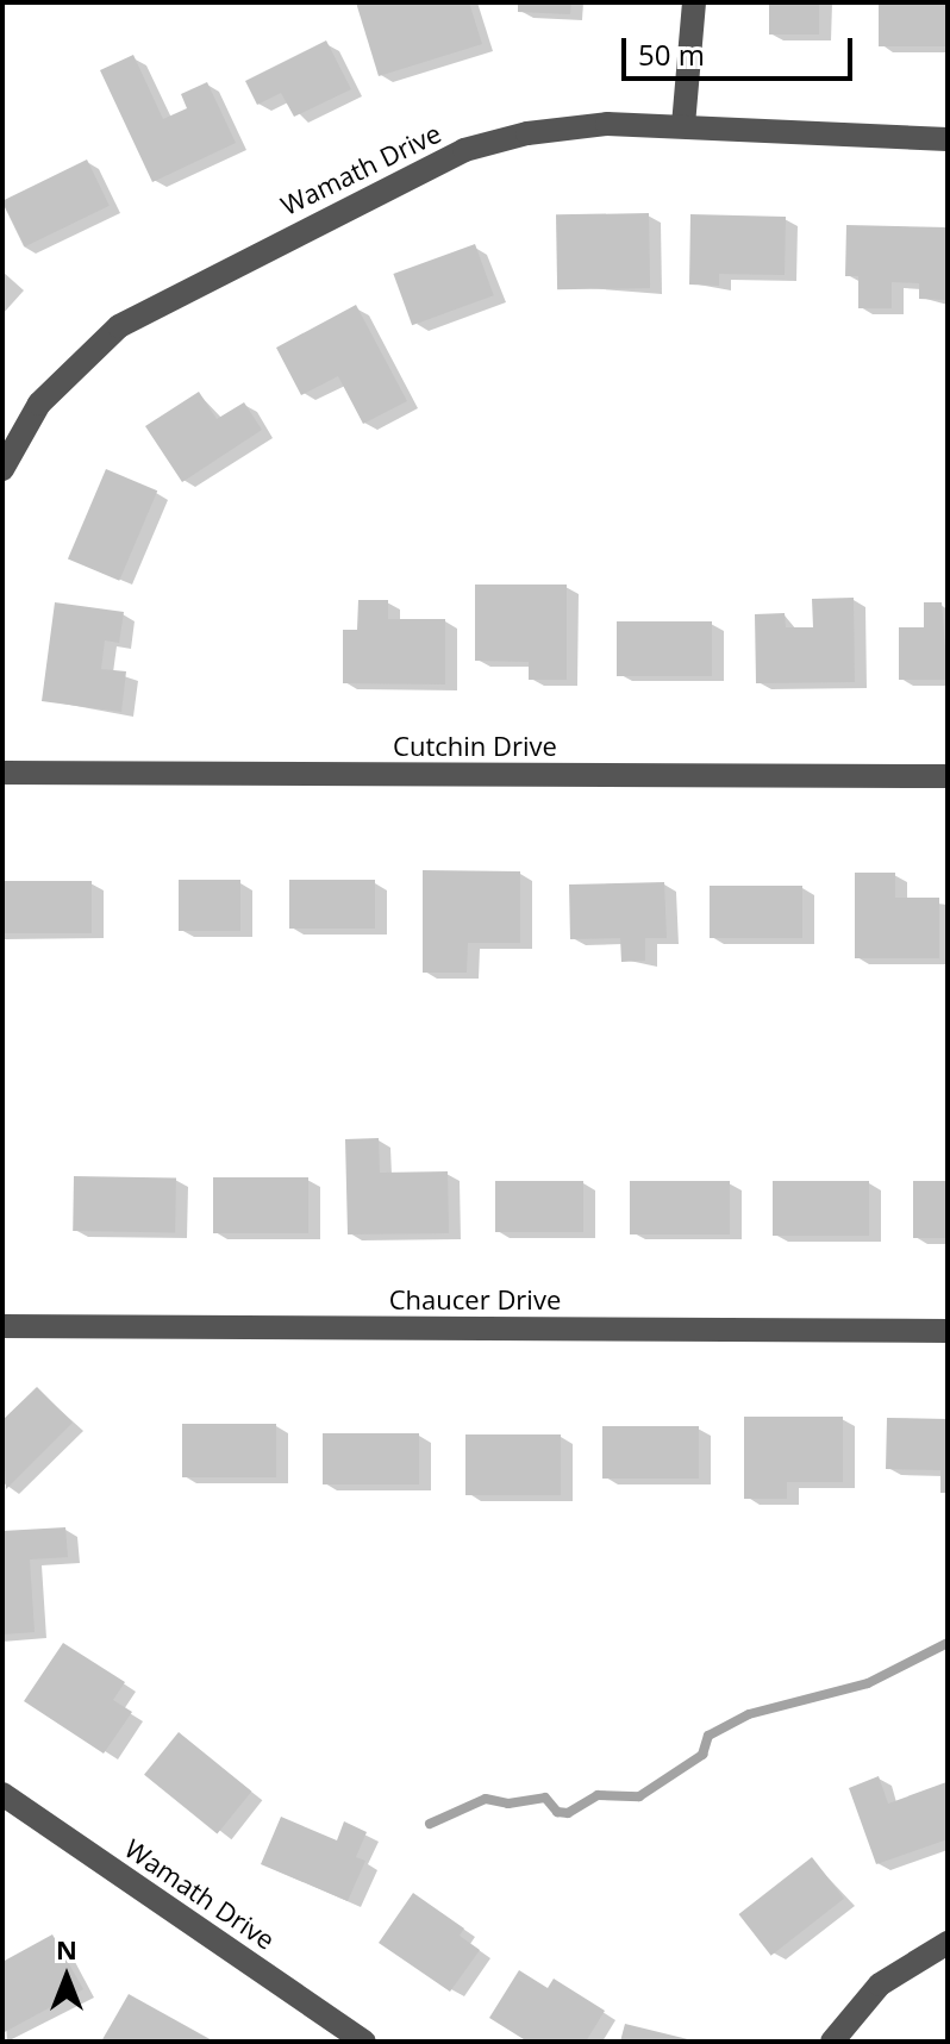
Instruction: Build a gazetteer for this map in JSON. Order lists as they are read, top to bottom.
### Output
{
  "streets": {
    "street": ["Wamath Drive", "Cutchin Drive", "Chaucer Drive"]
  },
  "scale_bar": "50 m",
  "north": "top"
}
